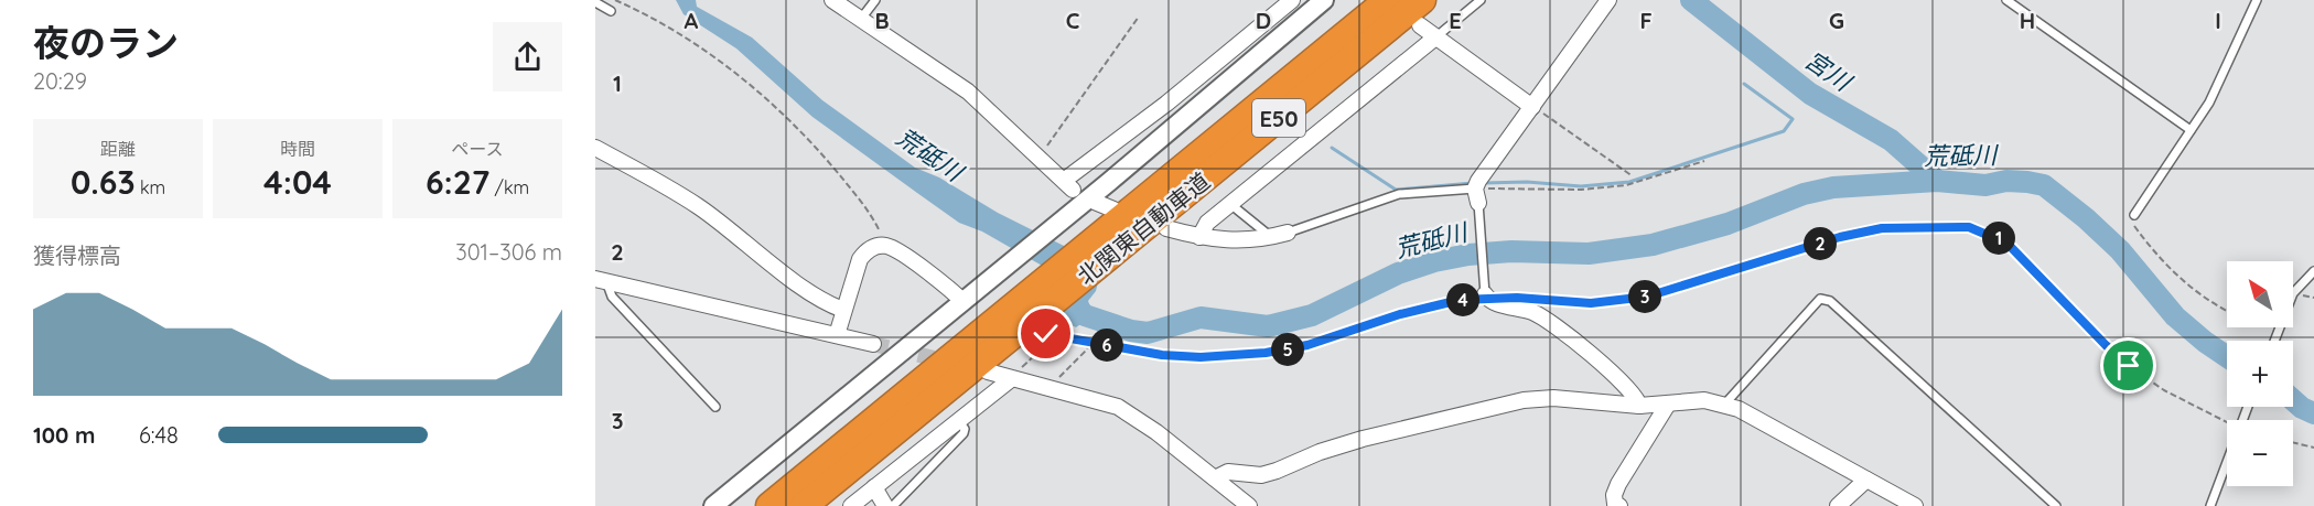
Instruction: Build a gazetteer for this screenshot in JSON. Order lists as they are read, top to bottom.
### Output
{
  "streets": {
    "highway": ["E50", "北関東自動車道"]
  },
  "water": ["宮川", "荒砥川"],
  "north": "top left",
  "page": {
    "heading": ["夜のラン", "20:29"],
    "stats": [
      ["距離", "0.63 km"],
      ["時間", "4:04"],
      ["ペース", "6:27 /km"]
    ],
    "pins": [
      "1",
      "2",
      "3",
      "4",
      "6",
      "5"
    ],
    "chart": ["獲得標高", "301–306 m"],
    "map_buttons": ["+", "−"],
    "list": [
      {
        "name": "100 m",
        "note": "6:48"
      }
    ]
  },
  "grid": {
    "columns": [
      "A",
      "B",
      "C",
      "D",
      "E",
      "F",
      "G",
      "H",
      "I"
    ],
    "rows": ["1", "2", "3"]
  }
}
